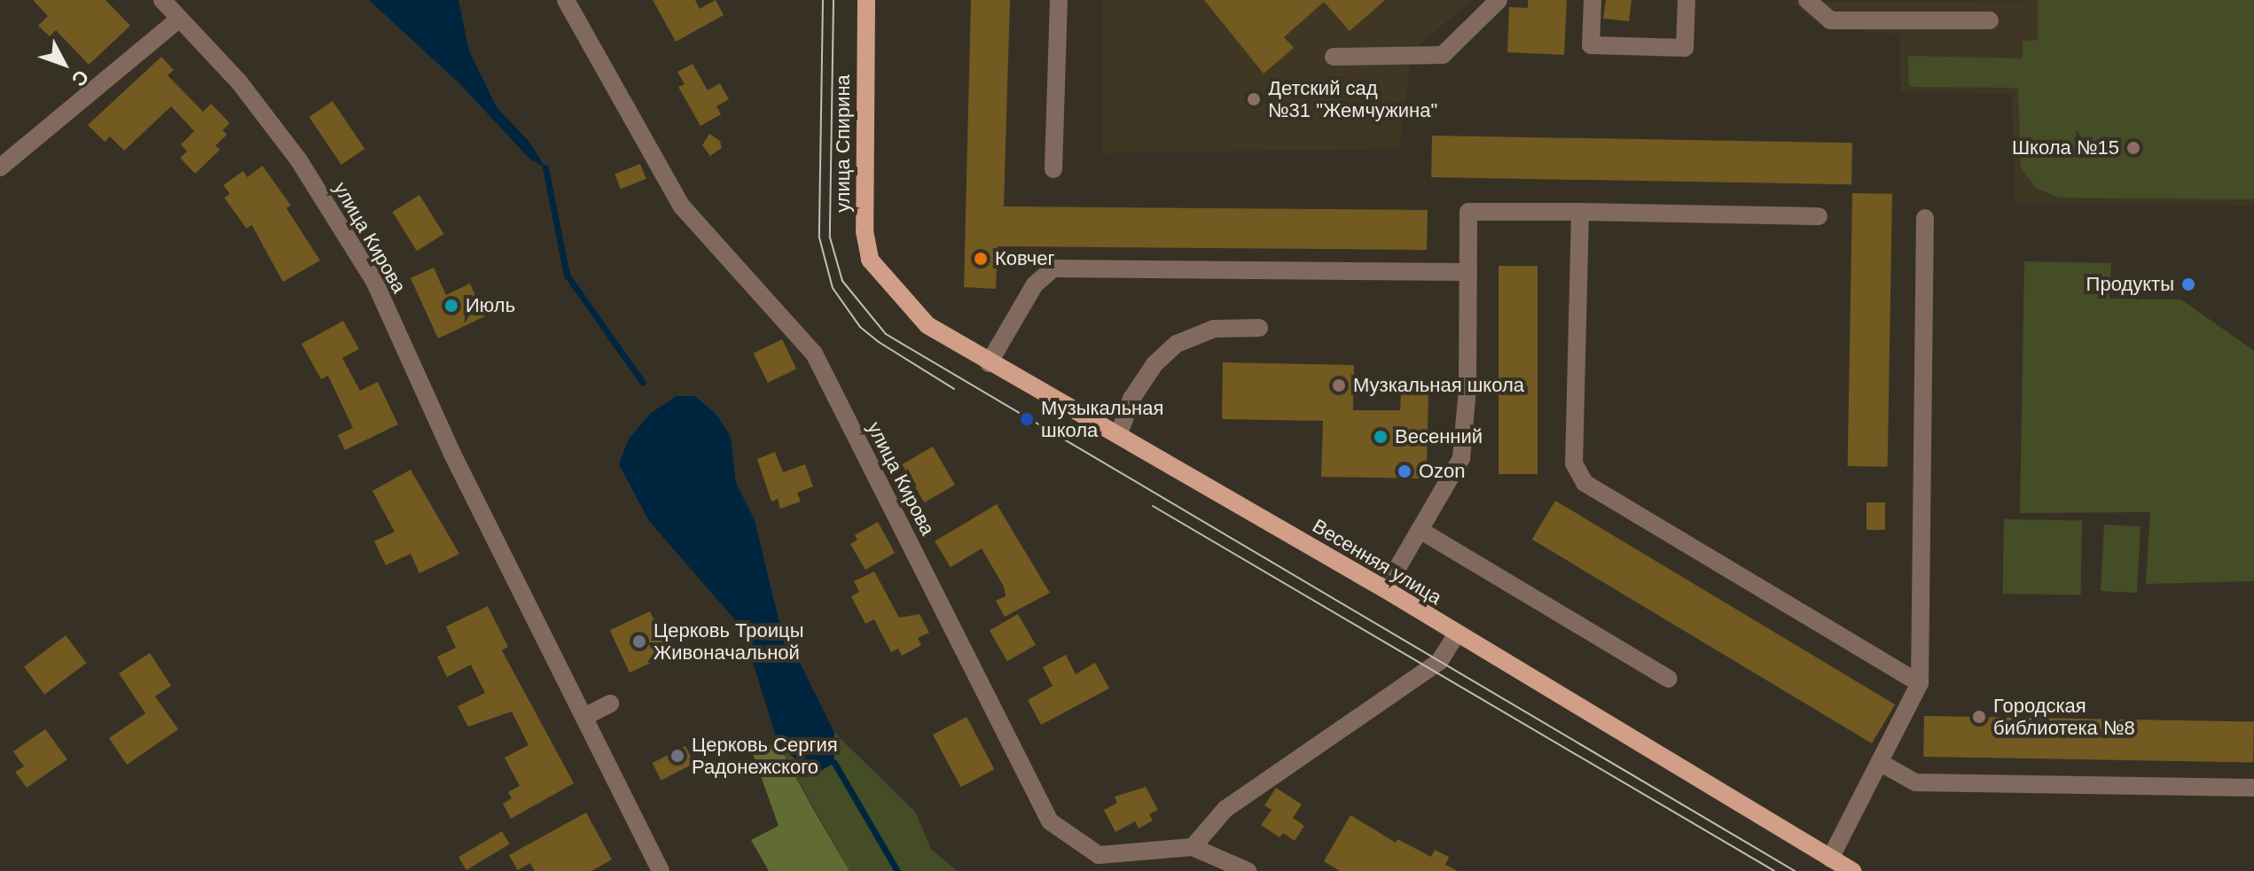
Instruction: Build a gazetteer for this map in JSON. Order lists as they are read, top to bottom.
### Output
{
  "streets": {
    "main road": ["улица Спирина", "Весенняя улица"],
    "street": ["улица Кирова"]
  },
  "crossings": [
    ["улица Спирина", "Весенняя улица"]
  ],
  "places": [
    "Детский сад №31 \"Жемчужина\"",
    "Школа №15",
    "Ковчег",
    "Продукты",
    "Июль",
    "Музкальная школа",
    "Музыкальная школа",
    "Весенний",
    "Ozon",
    "Церковь Троицы Живоначальной",
    "Городская библиотека №8",
    "Церковь Сергия Радонежского"
  ],
  "north": "bottom right"
}
